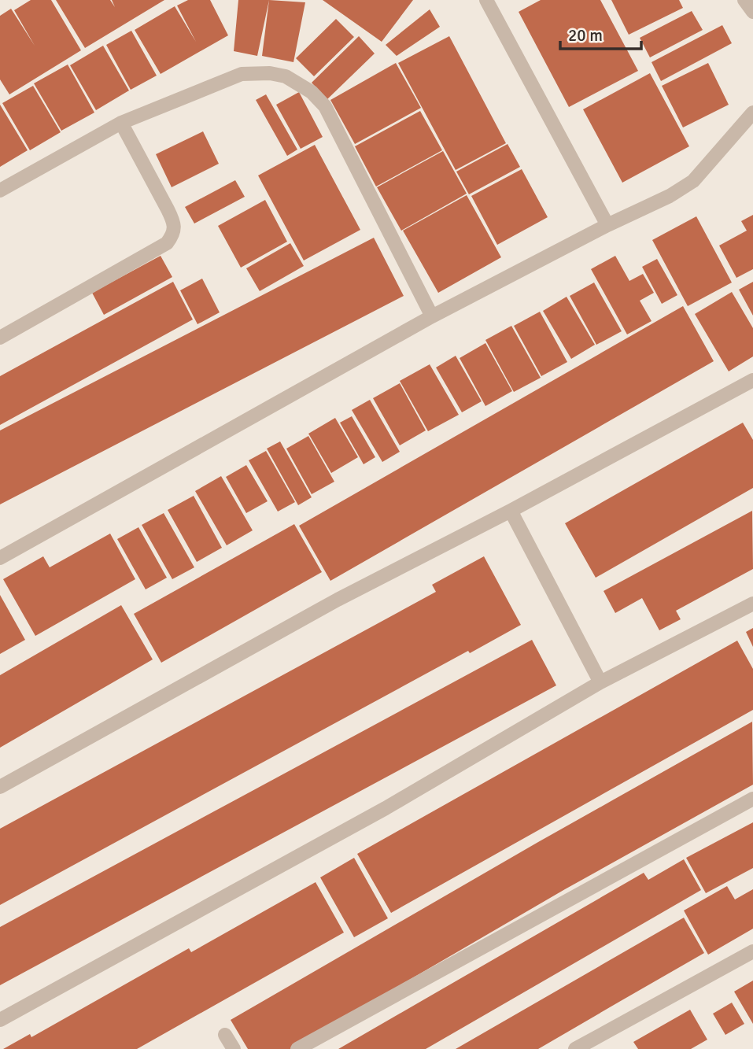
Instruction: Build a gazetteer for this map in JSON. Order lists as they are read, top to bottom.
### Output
{
  "scale_bar": "20 m"
}
